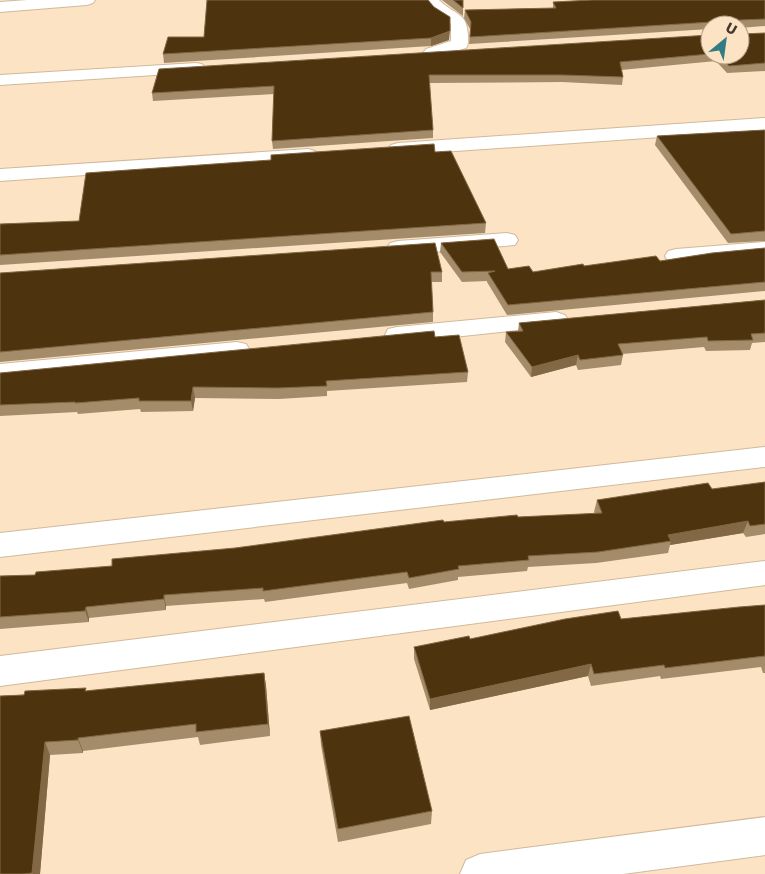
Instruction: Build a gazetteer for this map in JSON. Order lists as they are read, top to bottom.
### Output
{
  "north": "top right"
}
